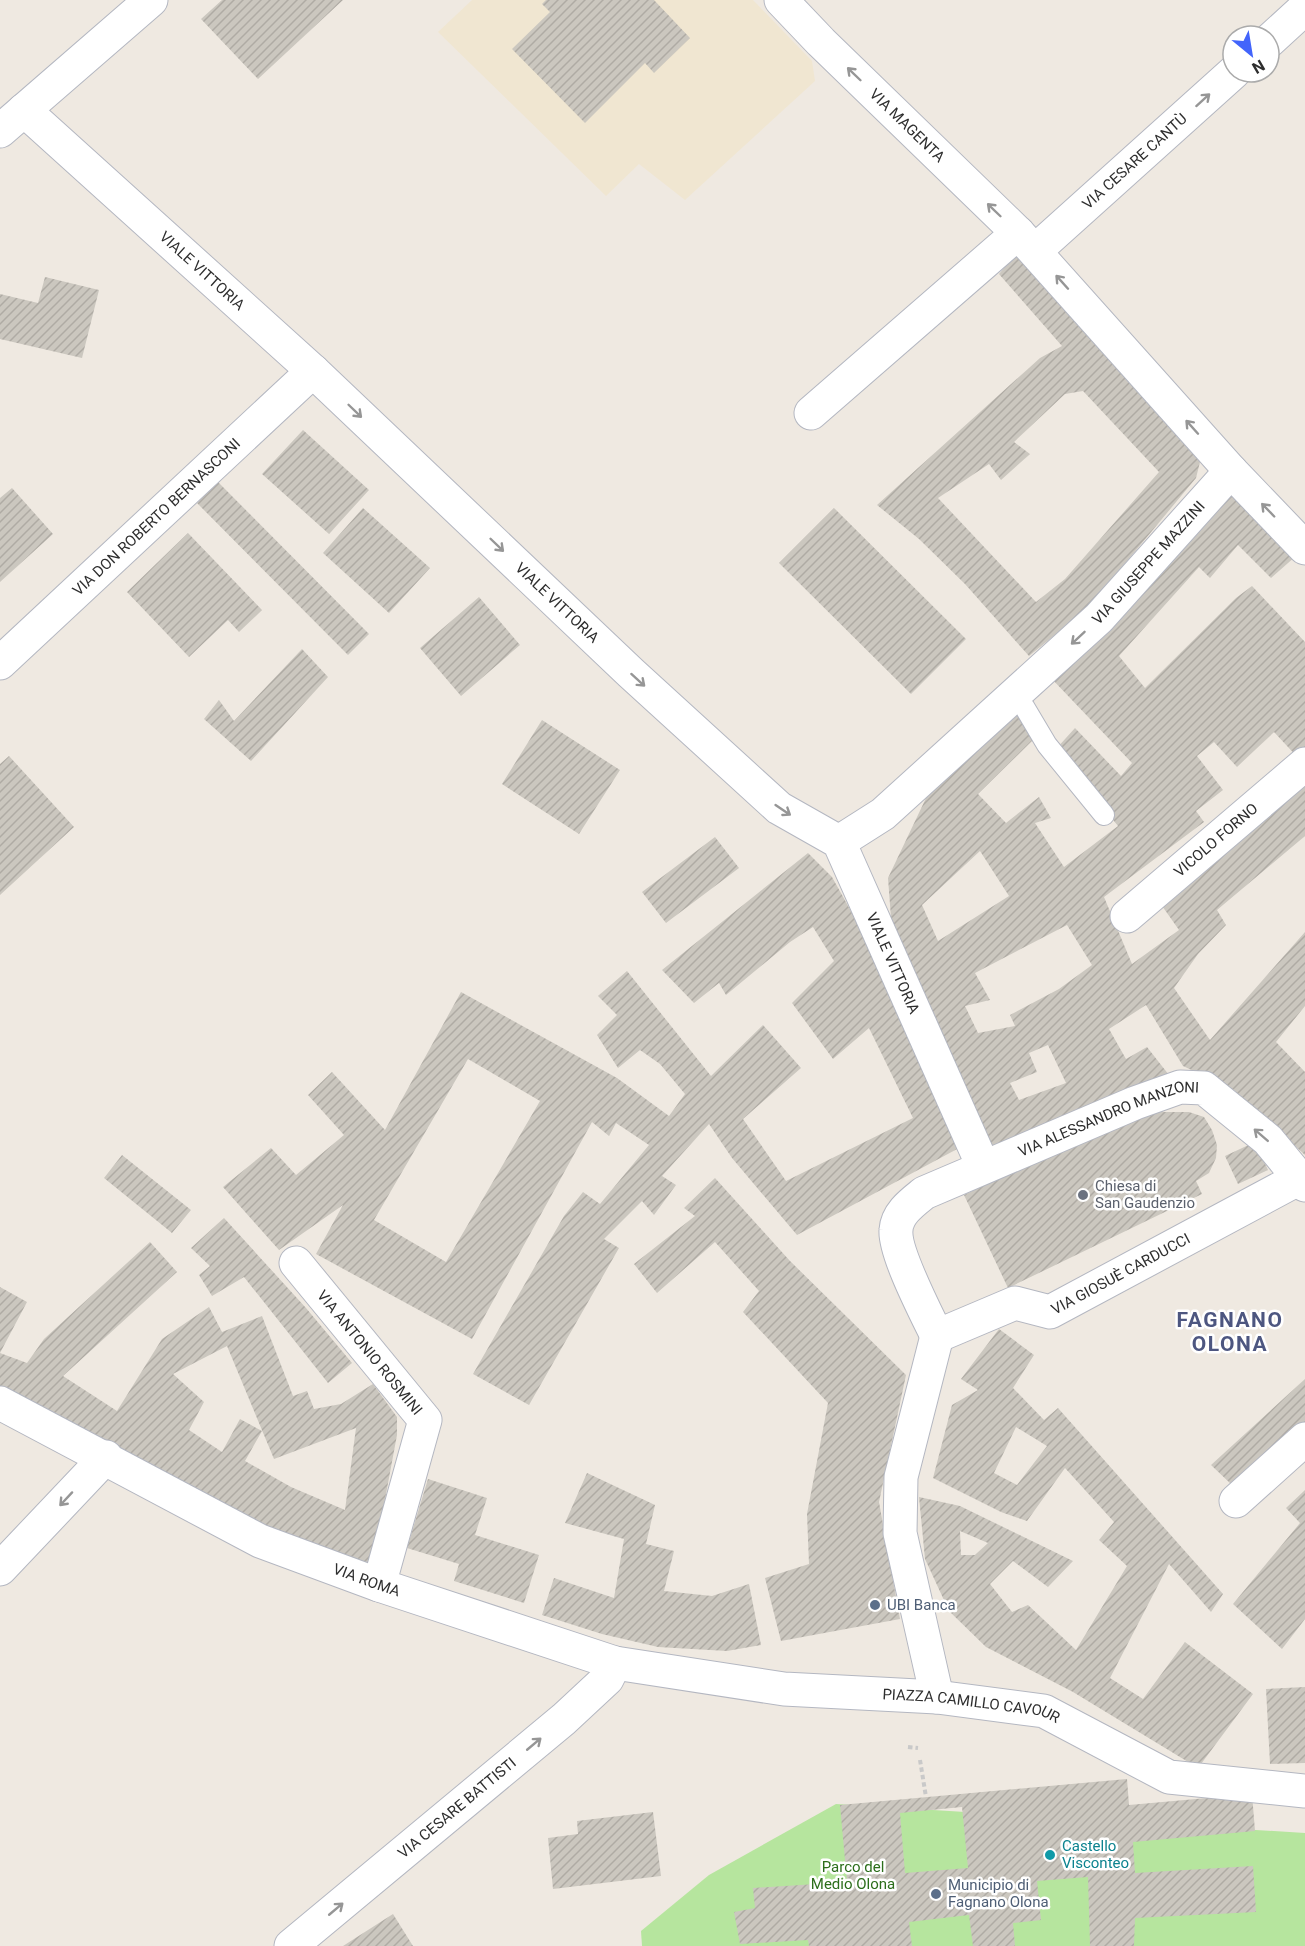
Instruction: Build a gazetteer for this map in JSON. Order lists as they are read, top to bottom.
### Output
{
  "streets": {
    "street": [
      "VIA MAGENTA",
      "VIA CESARE CANTÙ",
      "VIALE VITTORIA",
      "VIA DON ROBERTO BERNASCONI",
      "VIA GIUSEPPE MAZZINI",
      "VICOLO FORNO",
      "VIA ALESSANDRO MANZONI",
      "VIA GIOSUÈ CARDUCCI",
      "VIA ANTONIO ROSMINI",
      "VIA ROMA",
      "PIAZZA CAMILLO CAVOUR",
      "VIA CESARE BATTISTI"
    ]
  },
  "crossings": [
    ["VIA MAGENTA", "VIA CESARE CANTÙ"],
    ["VIALE VITTORIA", "VIA DON ROBERTO BERNASCONI"],
    ["VIALE VITTORIA", "VIA GIUSEPPE MAZZINI"],
    ["VIALE VITTORIA", "VIA ALESSANDRO MANZONI"],
    ["VIA ALESSANDRO MANZONI", "VIA GIOSUÈ CARDUCCI"],
    ["VIA ANTONIO ROSMINI", "VIA ROMA"],
    ["VIA ROMA", "PIAZZA CAMILLO CAVOUR"],
    ["VIA ROMA", "VIA CESARE BATTISTI"]
  ],
  "one_way": [
    "VIA MAGENTA",
    "VIA CESARE CANTÙ",
    "VIALE VITTORIA",
    "VIA GIUSEPPE MAZZINI",
    "VIA ALESSANDRO MANZONI",
    "VIA CESARE BATTISTI"
  ],
  "districts": ["FAGNANO OLONA"],
  "parks": ["Parco del Medio Olona"],
  "places": [
    "Chiesa di San Gaudenzio",
    "UBI Banca",
    "Castello Visconteo",
    "Municipio di Fagnano Olona"
  ],
  "north": "bottom right"
}
